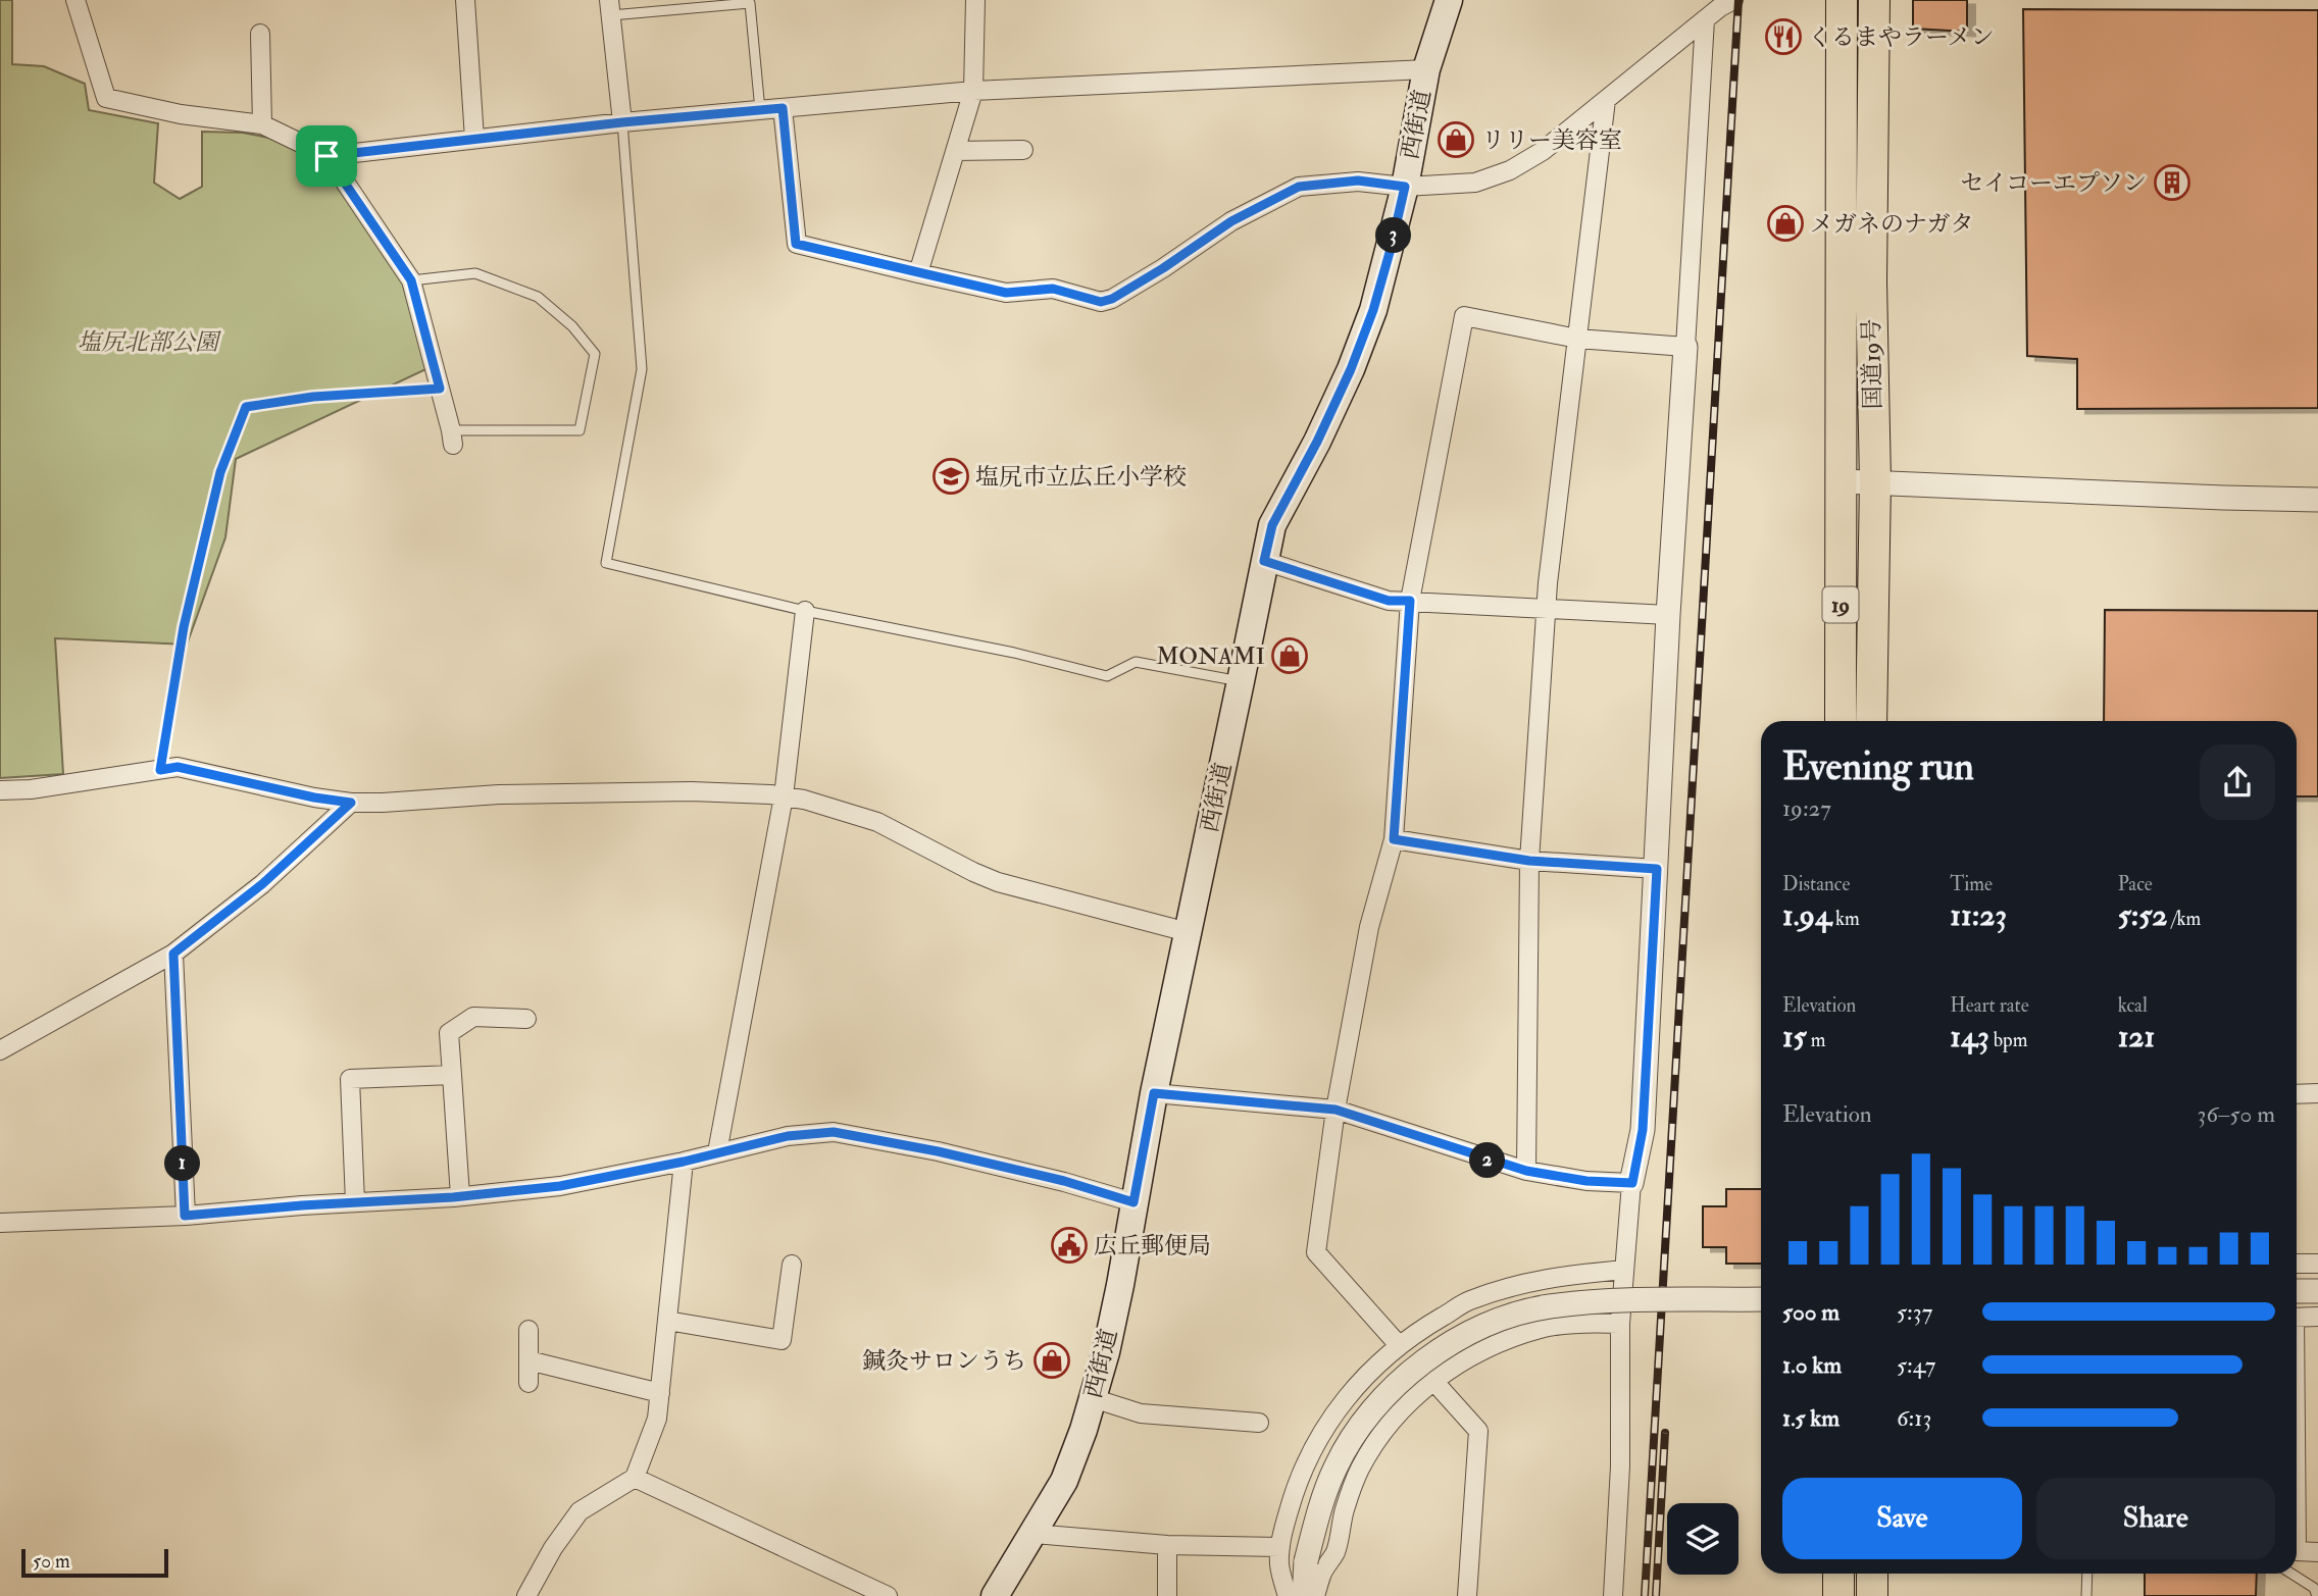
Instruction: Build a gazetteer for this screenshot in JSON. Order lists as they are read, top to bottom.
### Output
{
  "streets": {
    "highway": ["国道19号", "19"],
    "main road": ["西街道"]
  },
  "parks": ["塩尻北部公園"],
  "places": {
    "restaurant": ["くるまやラーメン"],
    "shop": [
      "リリー美容室",
      "メガネのナガタ",
      "MONAMI",
      "鍼灸サロンうち"
    ],
    "building": ["セイコーエプソン"],
    "school or university": ["塩尻市立広丘小学校"],
    "public building": ["広丘郵便局"]
  },
  "scale_bar": "50 m",
  "page": {
    "pins": ["3", "2", "1"],
    "heading": ["Evening run", "19:27"],
    "stats": [
      ["Distance", "1.94 km"],
      ["Time", "11:23"],
      ["Pace", "5:52 /km"],
      ["Elevation", "15 m"],
      ["Heart rate", "143 bpm"],
      ["kcal", "121"]
    ],
    "chart": ["Elevation", "36–50 m"],
    "list": [
      {
        "name": "500 m",
        "note": "5:37"
      },
      {
        "name": "1.0 km",
        "note": "5:47"
      },
      {
        "name": "1.5 km",
        "note": "6:13"
      }
    ],
    "buttons": ["Save", "Share"],
    "scale": "50 m"
  }
}
